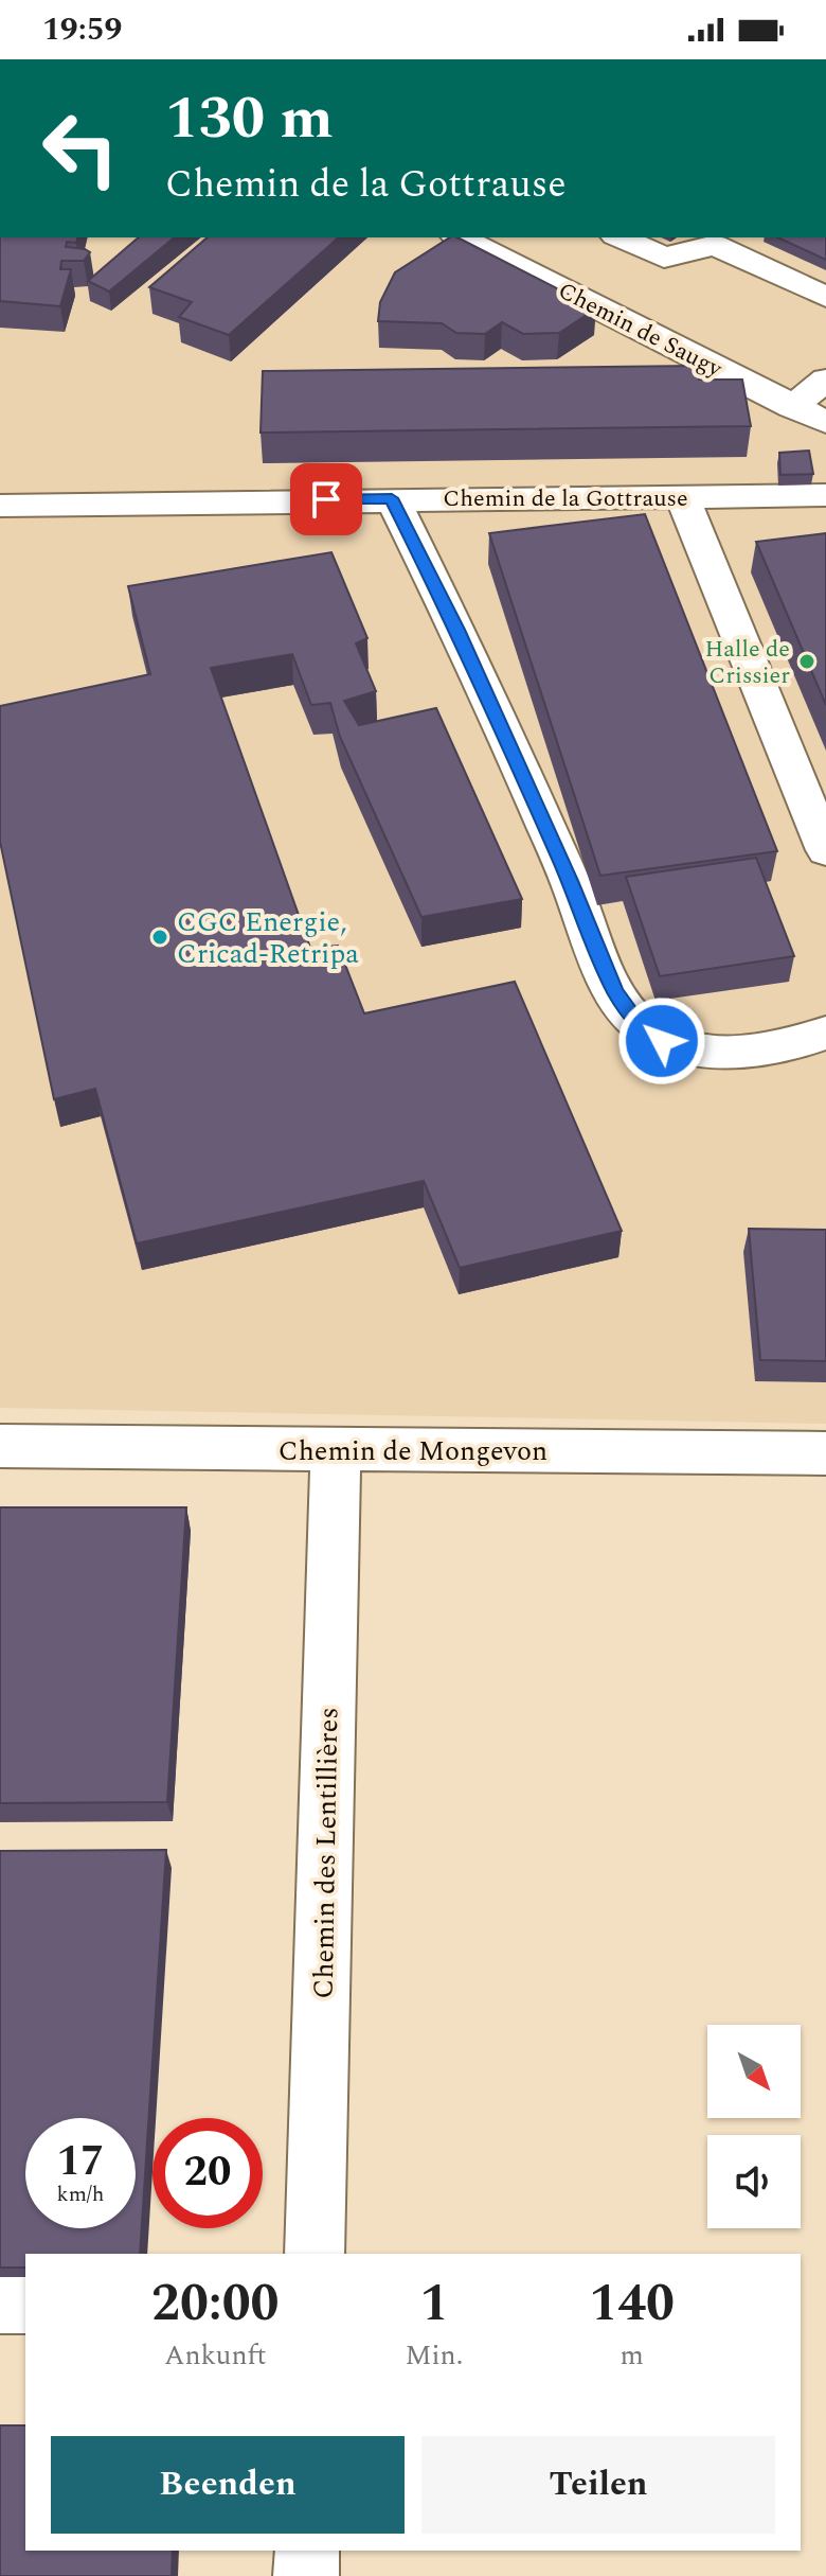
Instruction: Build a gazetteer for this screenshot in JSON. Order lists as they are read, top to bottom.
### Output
{
  "streets": {
    "street": [
      "Chemin de Saugy",
      "Chemin de la Gottrause",
      "Chemin de Mongevon",
      "Chemin des Lentillières"
    ]
  },
  "crossings": [
    ["Chemin de Mongevon", "Chemin des Lentillières"]
  ],
  "places": ["Halle de Crissier", "CGC Energie, Cricad-Retripa"],
  "north": "bottom right",
  "page": {
    "status": "19:59",
    "turn": ["130 m", "Chemin de la Gottrause"],
    "speed": "17 km/h",
    "limit": "20",
    "eta": [
      "20:00",
      "Ankunft",
      "1",
      "Min.",
      "140",
      "m"
    ],
    "buttons": ["Beenden", "Teilen"]
  }
}
